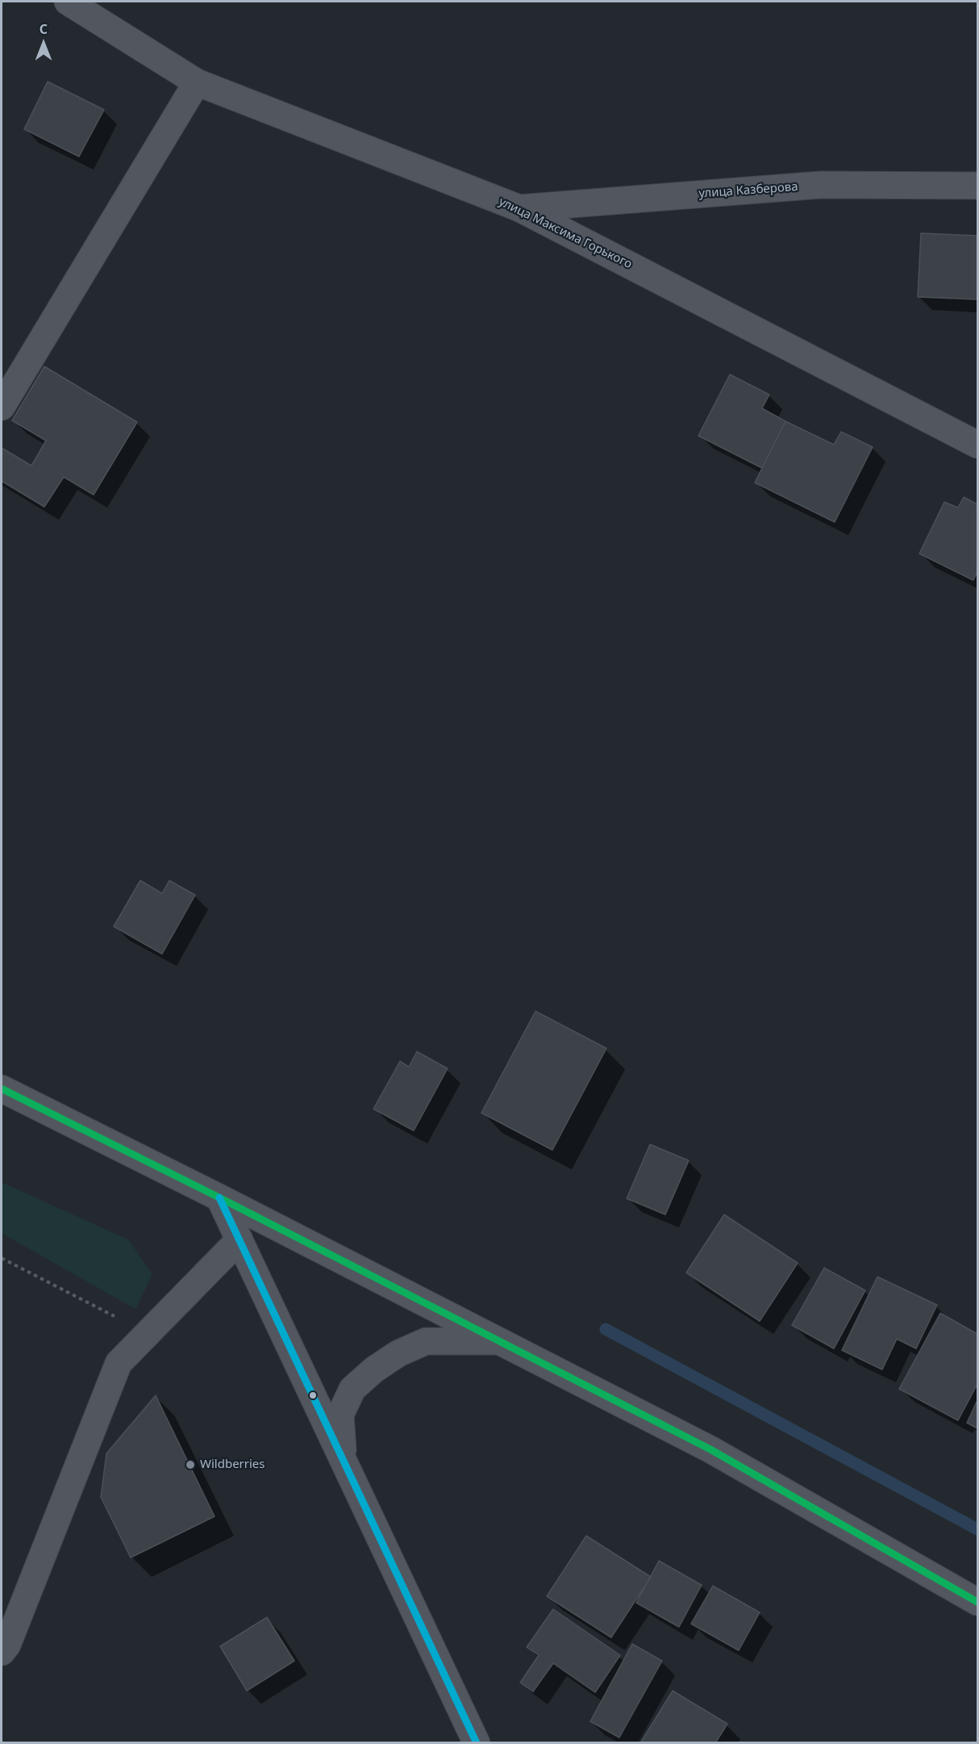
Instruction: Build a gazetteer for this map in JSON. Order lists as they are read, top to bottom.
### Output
{
  "streets": {
    "street": ["улица Казберова", "улица Максима Горького"]
  },
  "crossings": [
    ["улица Казберова", "улица Максима Горького"]
  ],
  "places": ["Wildberries"],
  "north": "top"
}
